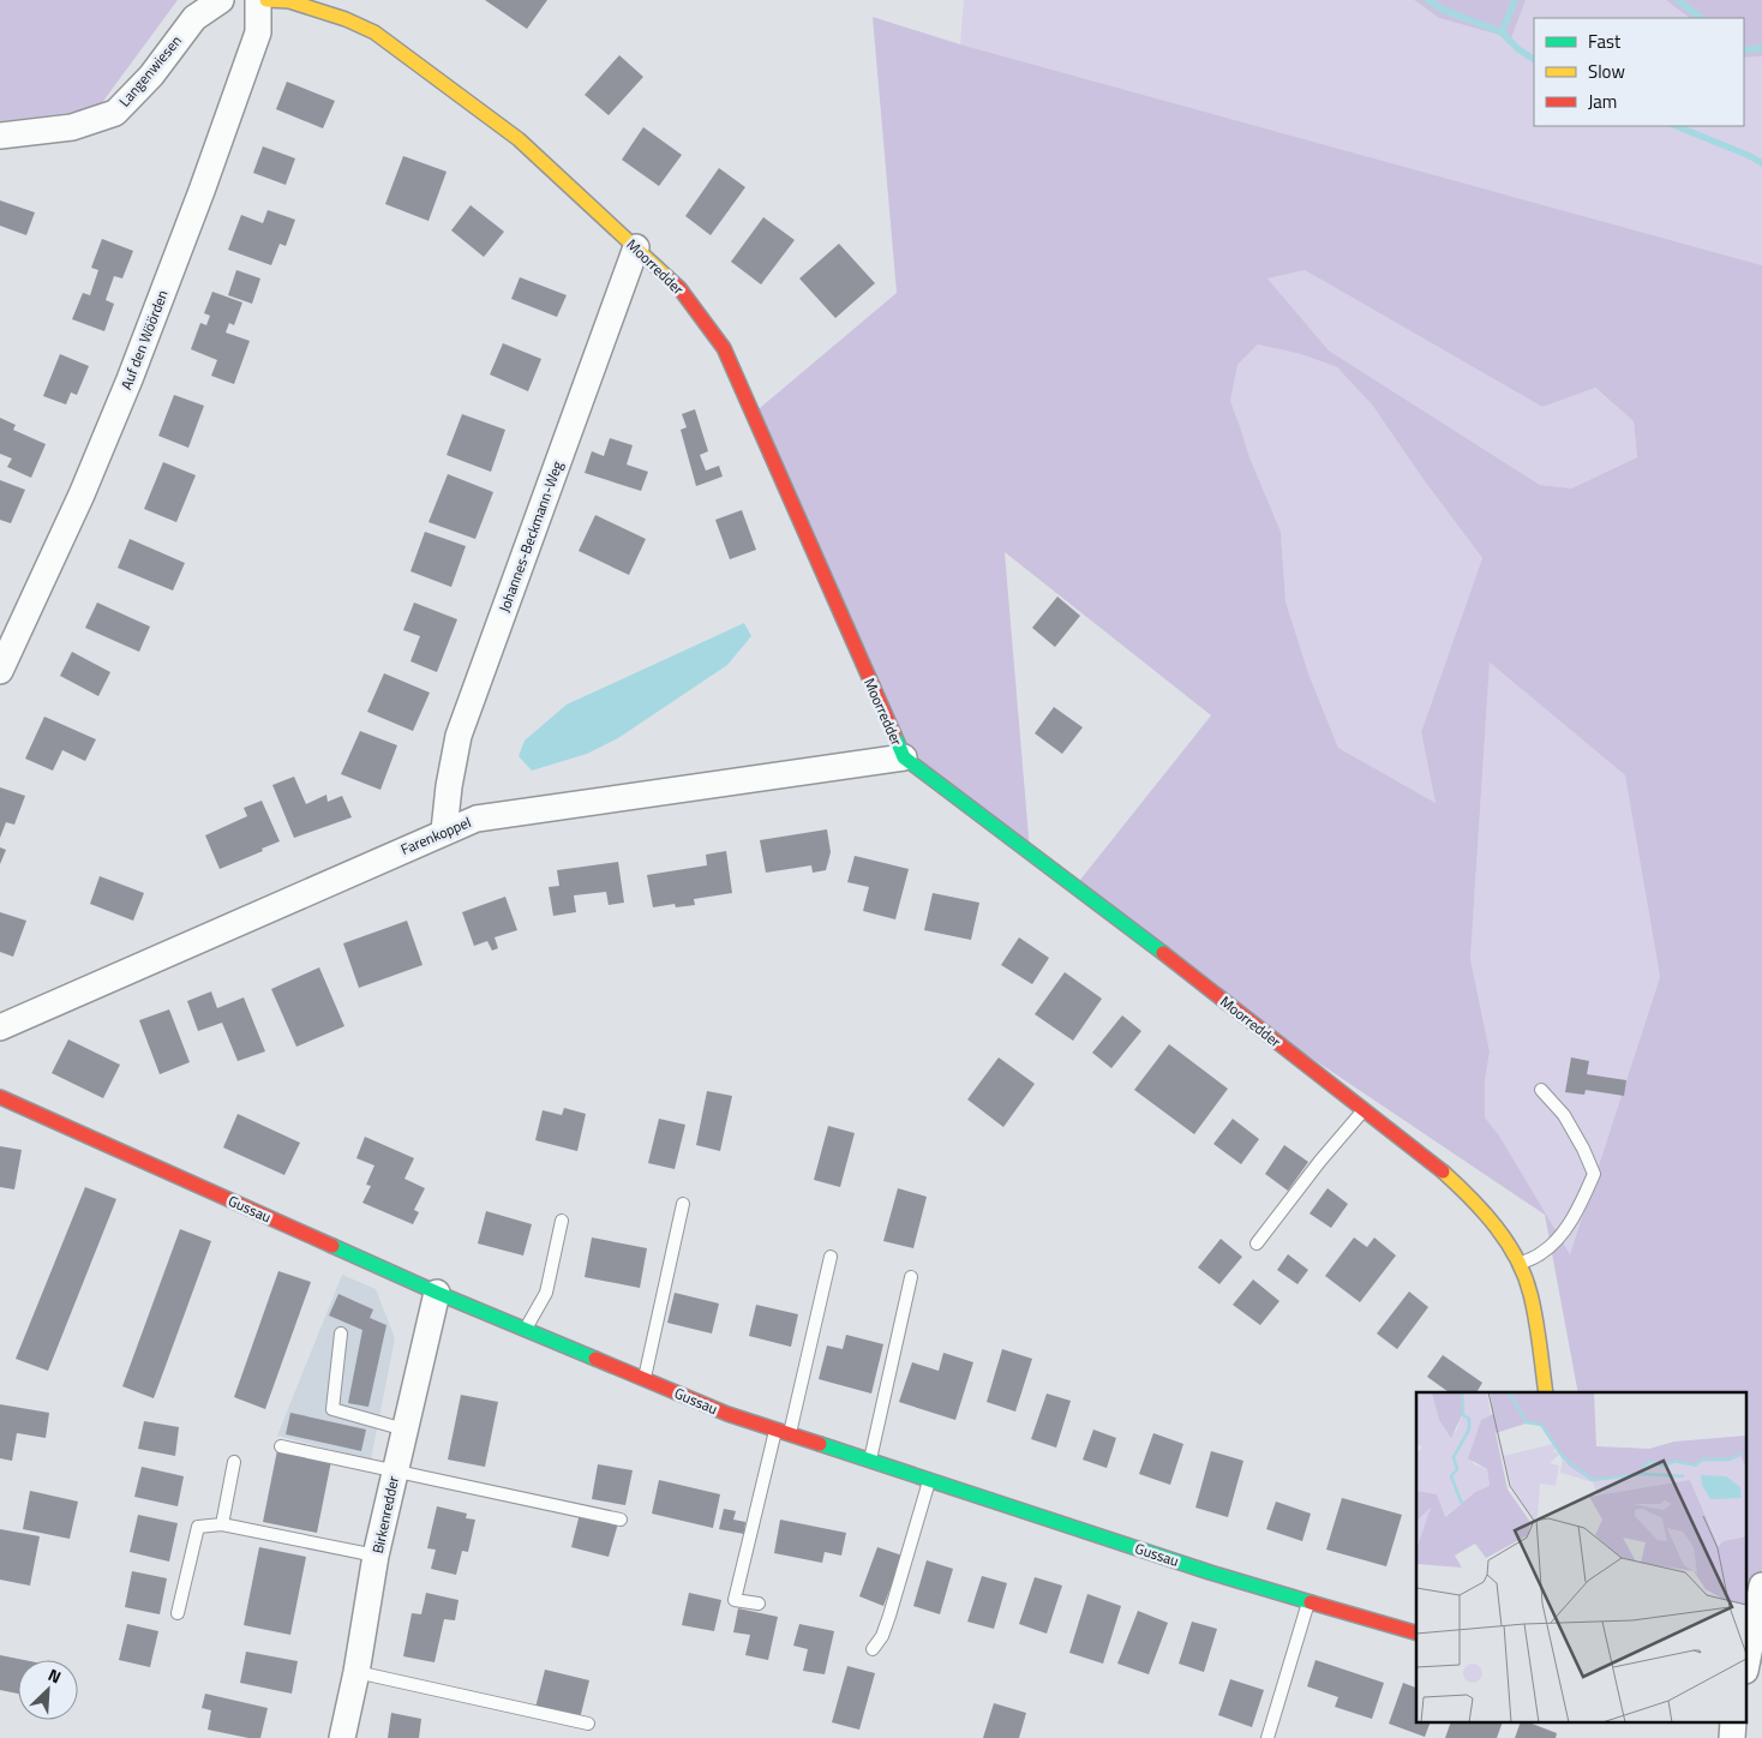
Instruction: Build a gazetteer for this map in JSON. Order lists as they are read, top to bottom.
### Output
{
  "streets": {
    "street": [
      "Langenwiesen",
      "Moorredder",
      "Auf den Wöörden",
      "Johannes-Beckmann-Weg",
      "Farenkoppel",
      "Gussau",
      "Birkenredder"
    ]
  },
  "crossings": [
    ["Moorredder", "Johannes-Beckmann-Weg"],
    ["Moorredder", "Farenkoppel"],
    ["Johannes-Beckmann-Weg", "Farenkoppel"],
    ["Gussau", "Birkenredder"]
  ],
  "legend": ["Fast", "Slow", "Jam"],
  "north": "top right"
}
